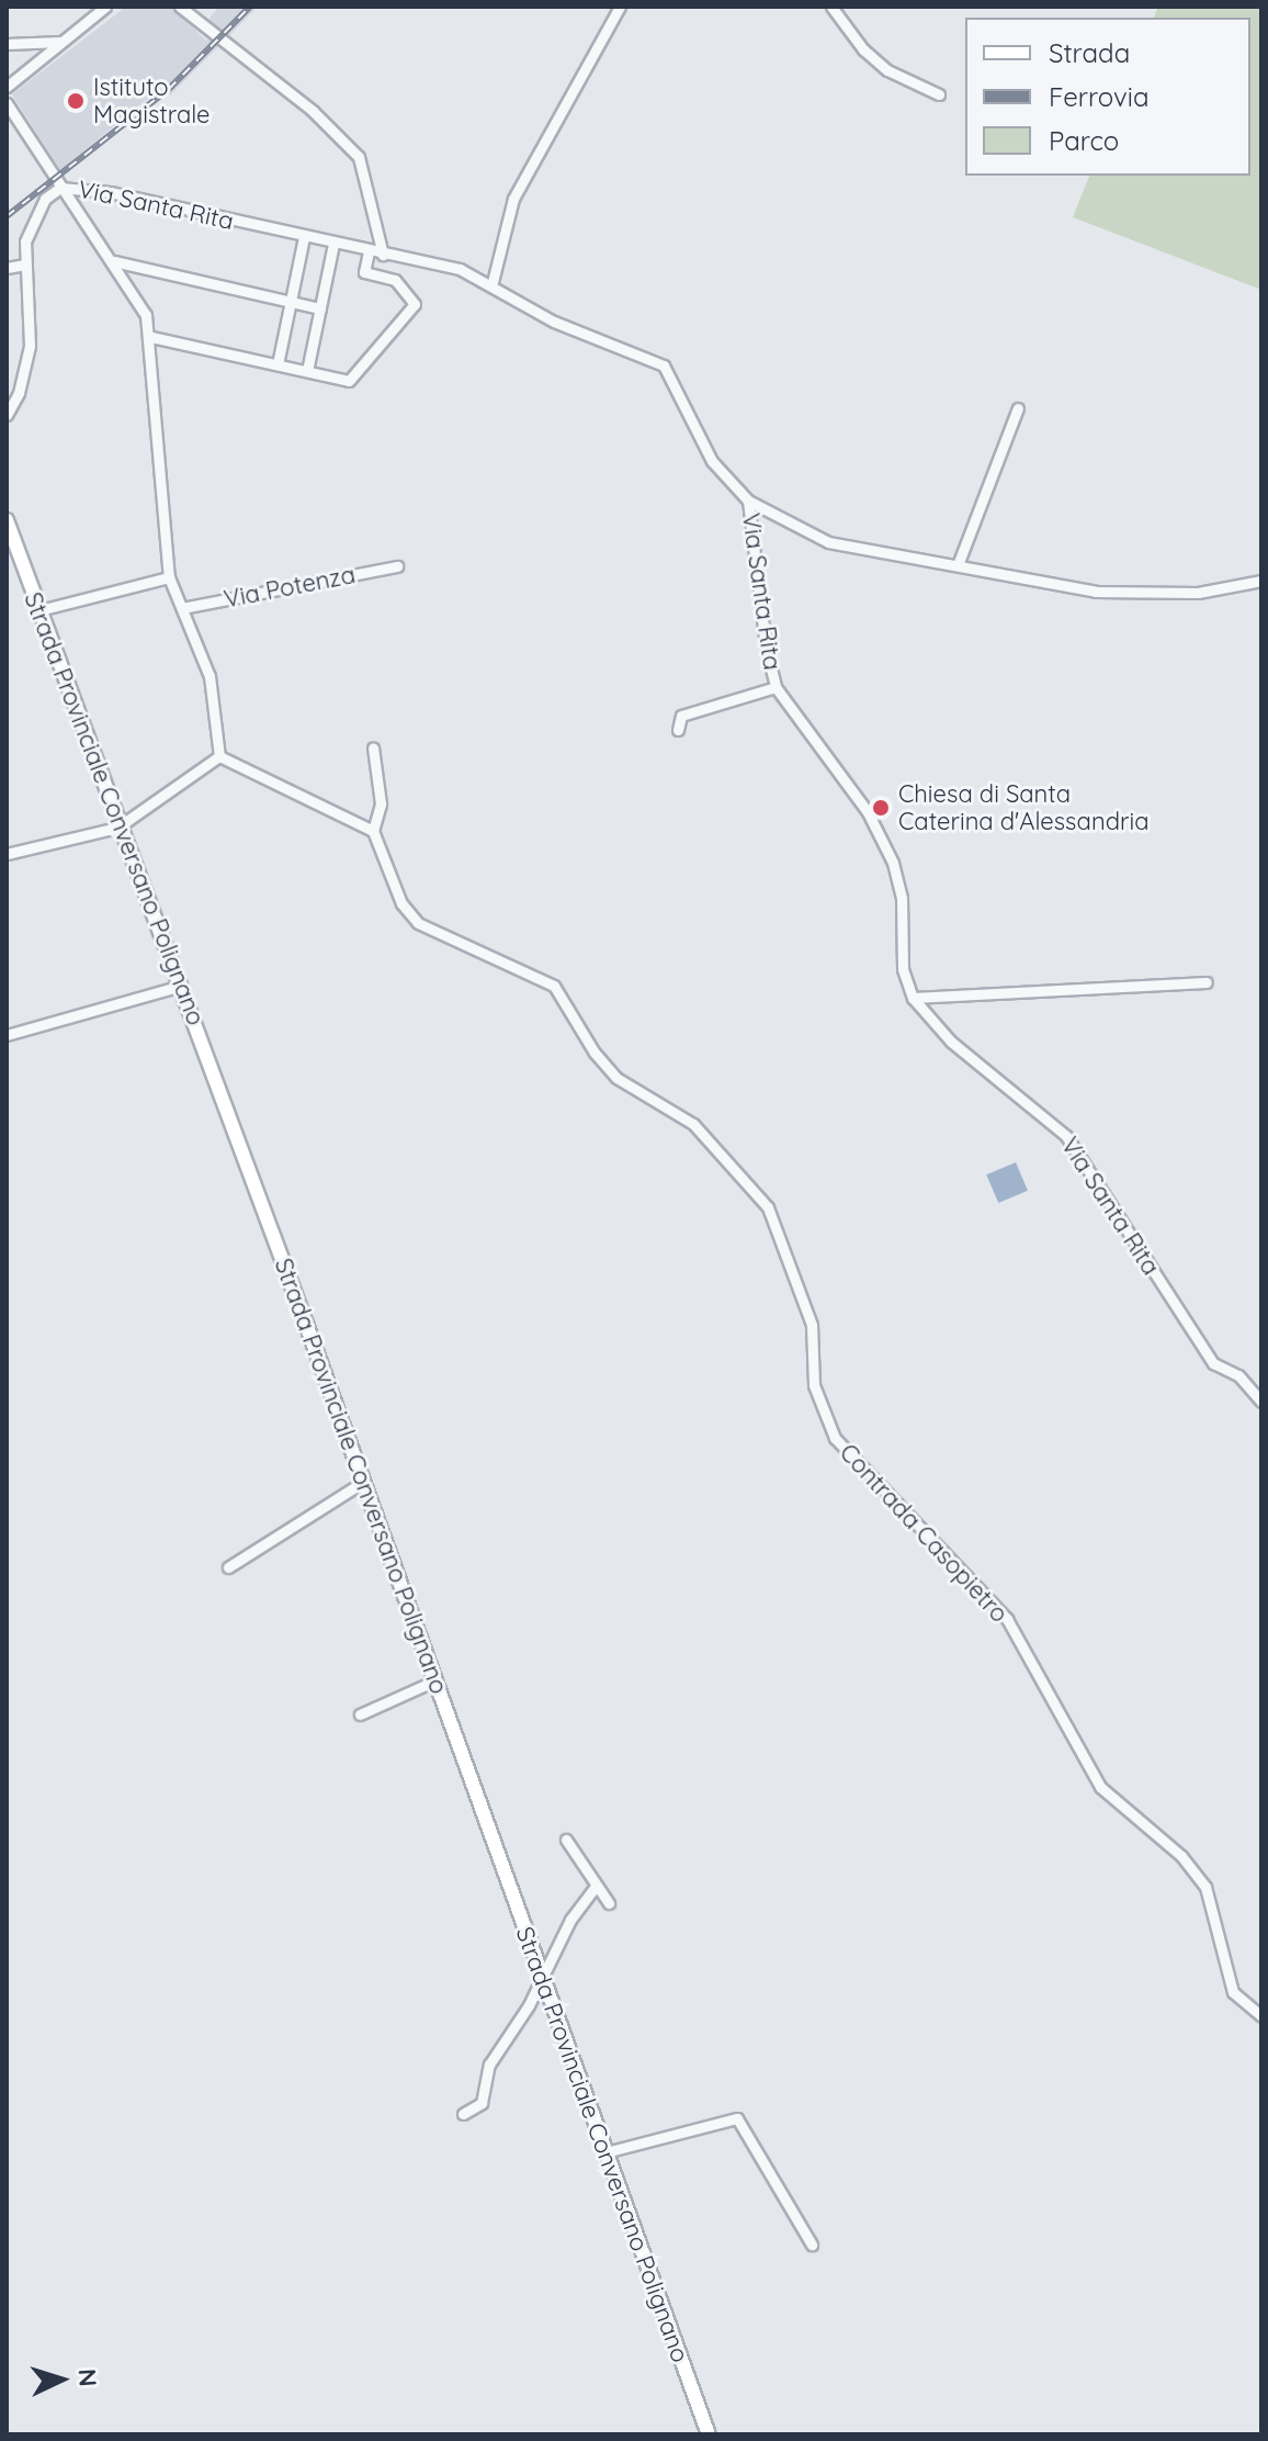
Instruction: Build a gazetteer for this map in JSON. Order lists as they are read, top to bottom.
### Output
{
  "streets": {
    "main road": ["Strada Provinciale Conversano Polignano"],
    "street": ["Via Santa Rita", "Via Potenza", "Contrada Casopietro"]
  },
  "places": ["Istituto Magistrale", "Chiesa di Santa Caterina d'Alessandria"],
  "legend": ["Strada", "Ferrovia", "Parco"],
  "north": "right"
}
